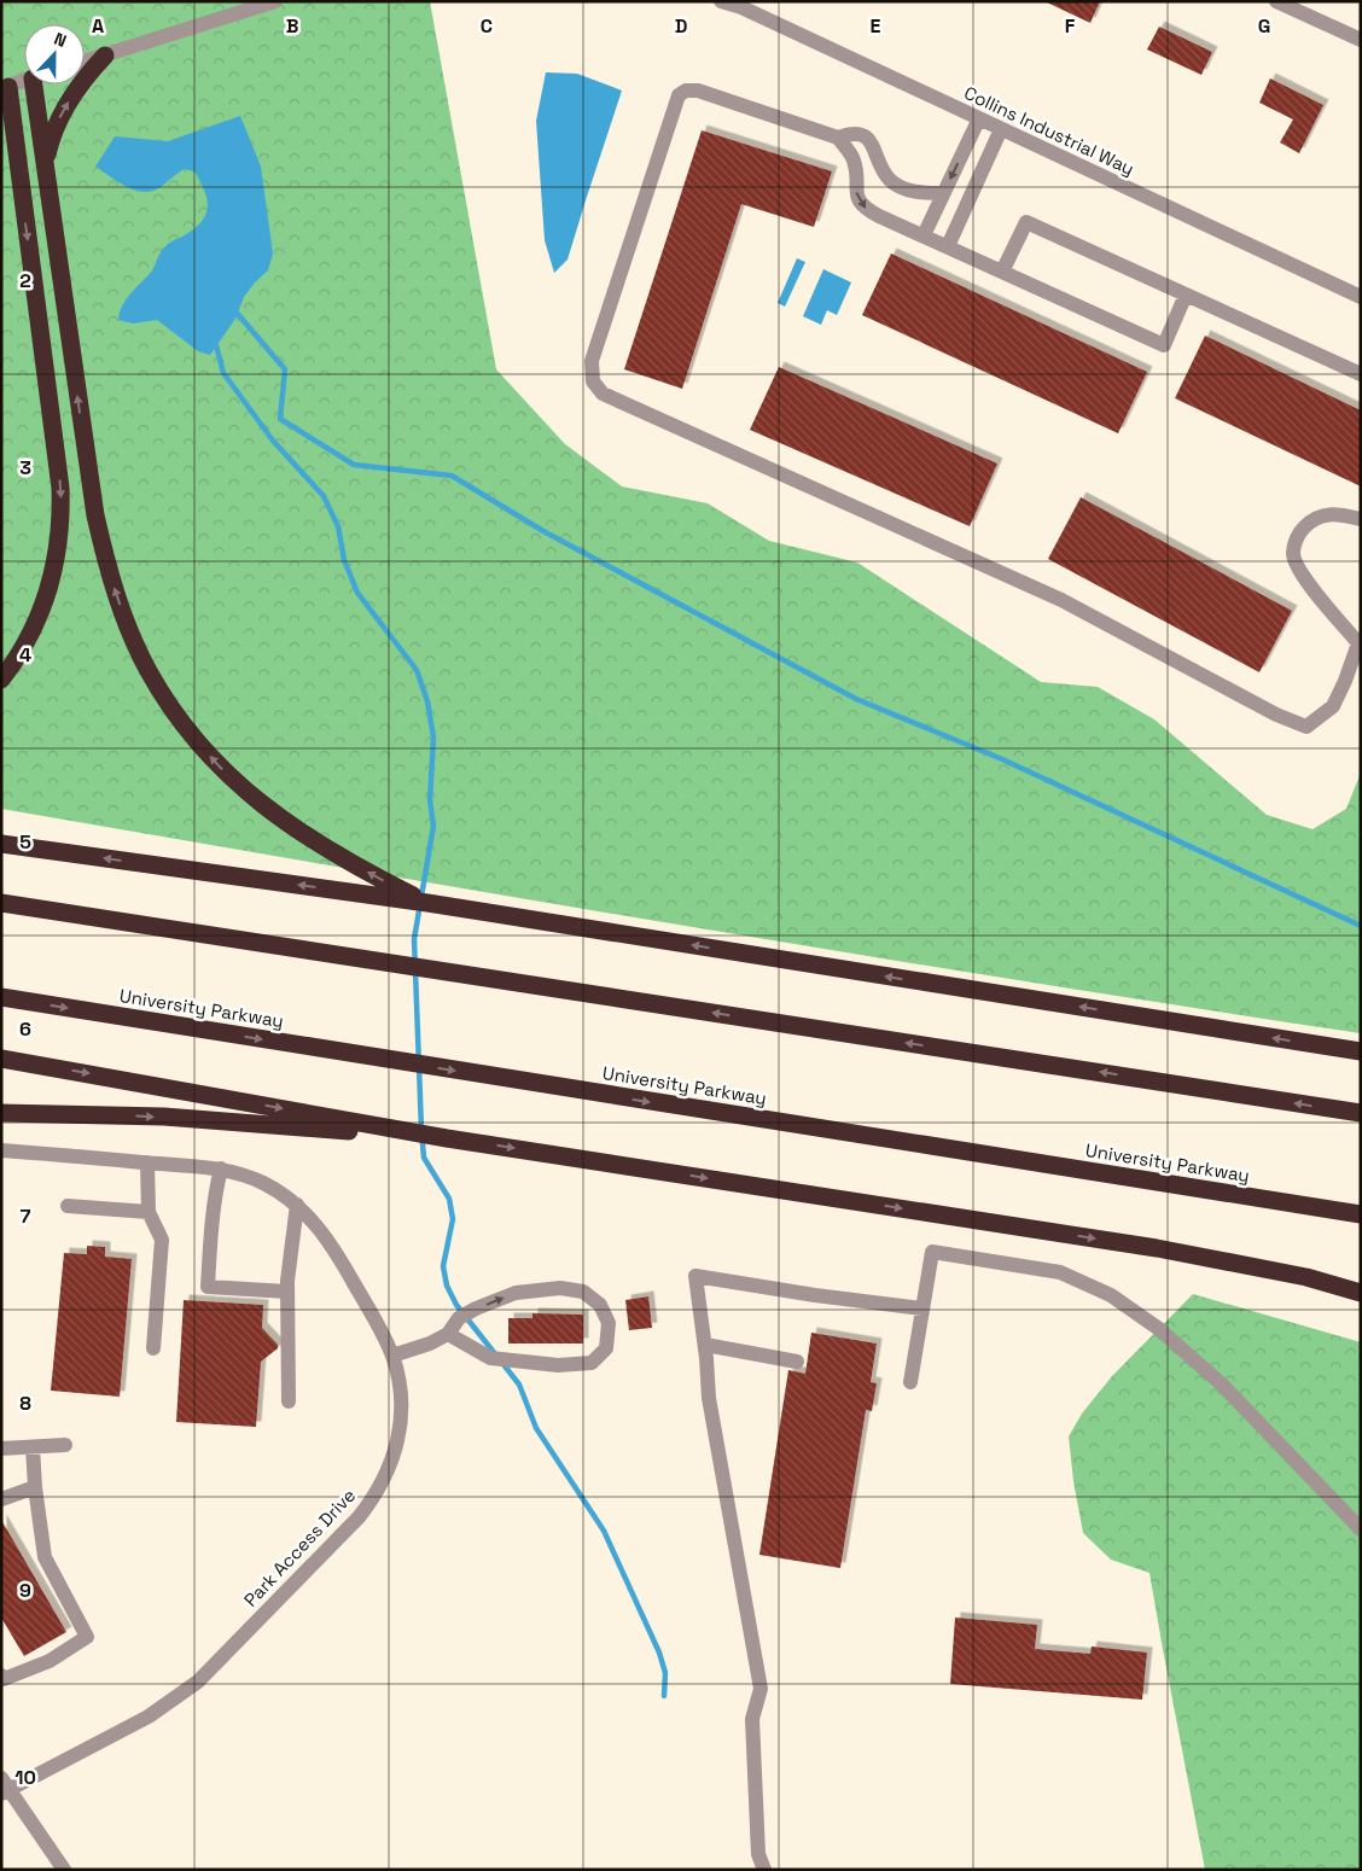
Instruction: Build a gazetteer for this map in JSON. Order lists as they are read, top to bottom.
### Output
{
  "streets": {
    "highway": ["University Parkway"],
    "street": ["Collins Industrial Way", "Park Access Drive"]
  },
  "north": "top",
  "grid": {
    "columns": [
      "A",
      "B",
      "C",
      "D",
      "E",
      "F",
      "G"
    ],
    "rows": [
      "2",
      "3",
      "4",
      "5",
      "6",
      "7",
      "8",
      "9",
      "10"
    ]
  }
}
